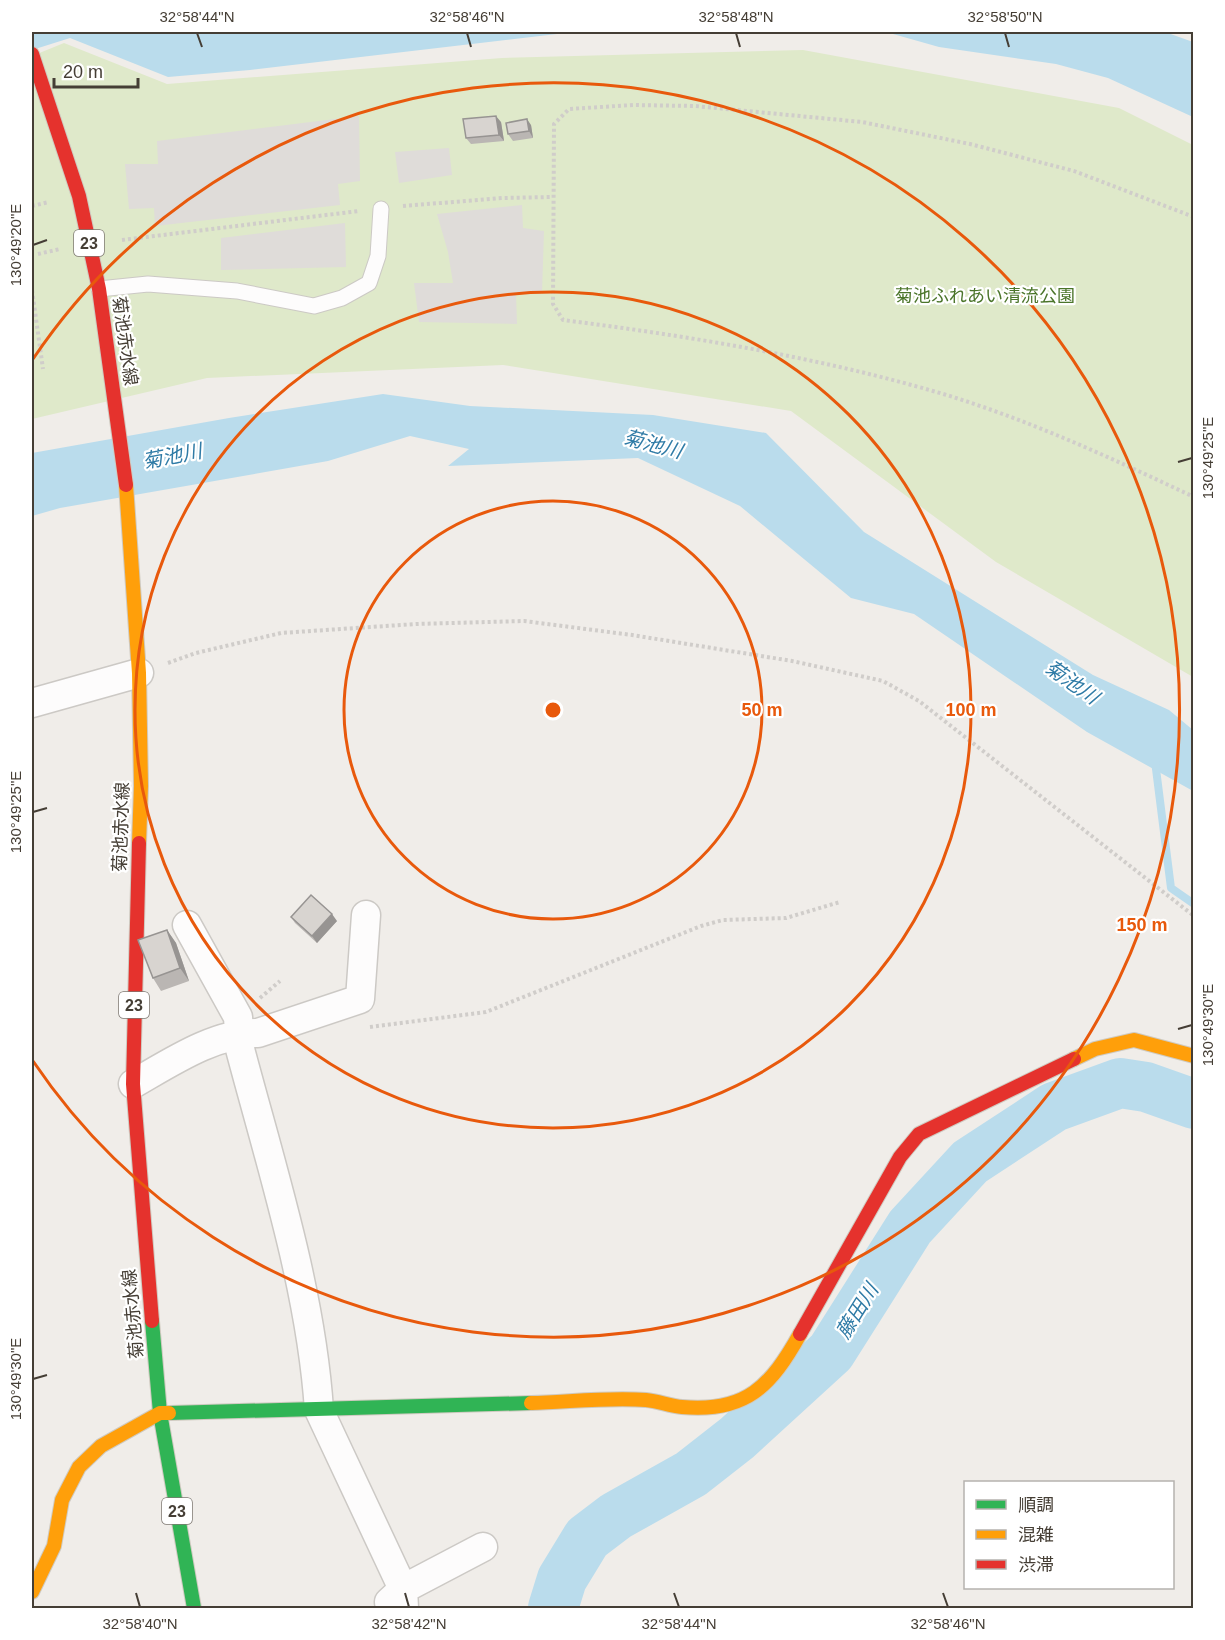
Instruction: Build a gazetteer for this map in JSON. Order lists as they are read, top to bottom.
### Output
{
  "streets": {
    "main road": ["23", "菊池赤水線"]
  },
  "water": ["菊池川", "藤田川"],
  "parks": ["菊池ふれあい清流公園"],
  "legend": ["順調", "混雑", "渋滞"],
  "scale_bar": "20 m",
  "coordinates": [
    "32°58'44\"N",
    "32°58'46\"N",
    "32°58'48\"N",
    "32°58'50\"N",
    "130°49'20\"E",
    "130°49'25\"E",
    "130°49'30\"E",
    "32°58'40\"N",
    "32°58'42\"N"
  ],
  "rings": ["50 m", "100 m", "150 m"]
}
